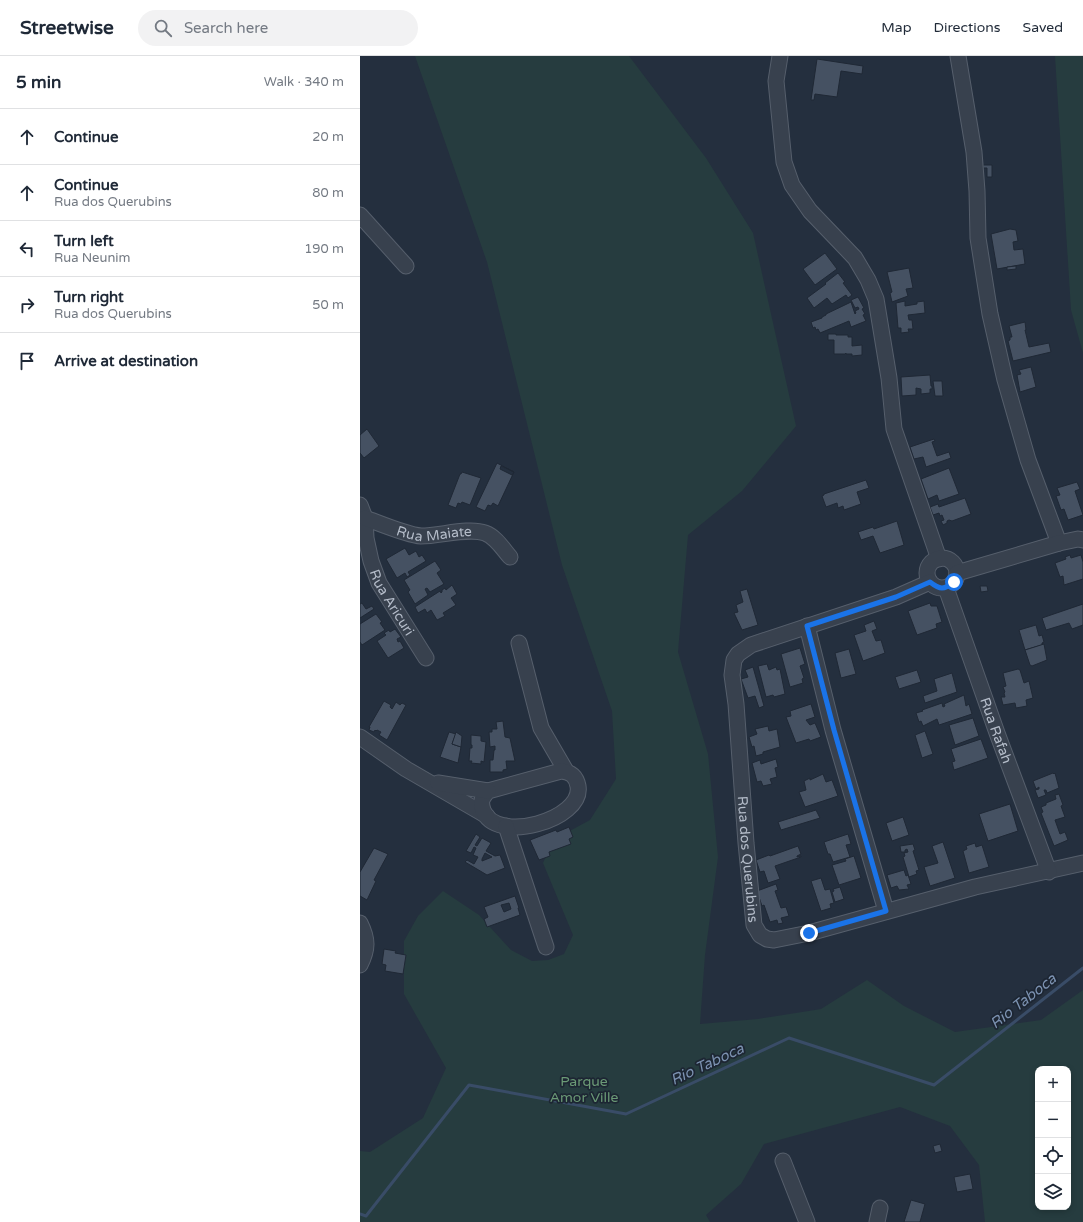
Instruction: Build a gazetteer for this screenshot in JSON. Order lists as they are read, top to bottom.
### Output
{
  "streets": {
    "street": [
      "Rua Maiate",
      "Rua Aricuri",
      "Rua Rafah",
      "Rua dos Querubins"
    ]
  },
  "crossings": [
    ["Rua Maiate", "Rua Aricuri"],
    ["Rua Rafah", "Rua dos Querubins"]
  ],
  "water": ["Rio Taboca"],
  "parks": ["Parque Amor Ville"],
  "page": {
    "header": "Streetwise",
    "search": "Search here",
    "nav": ["Map", "Directions", "Saved"],
    "heading": ["5 min", "Walk · 340 m"],
    "list": [
      ["Continue", "20 m"],
      ["Continue", "Rua dos Querubins", "80 m"],
      ["Turn left", "Rua Neunim", "190 m"],
      ["Turn right", "Rua dos Querubins", "50 m"],
      "Arrive at destination"
    ],
    "map_buttons": ["+", "−"]
  }
}
